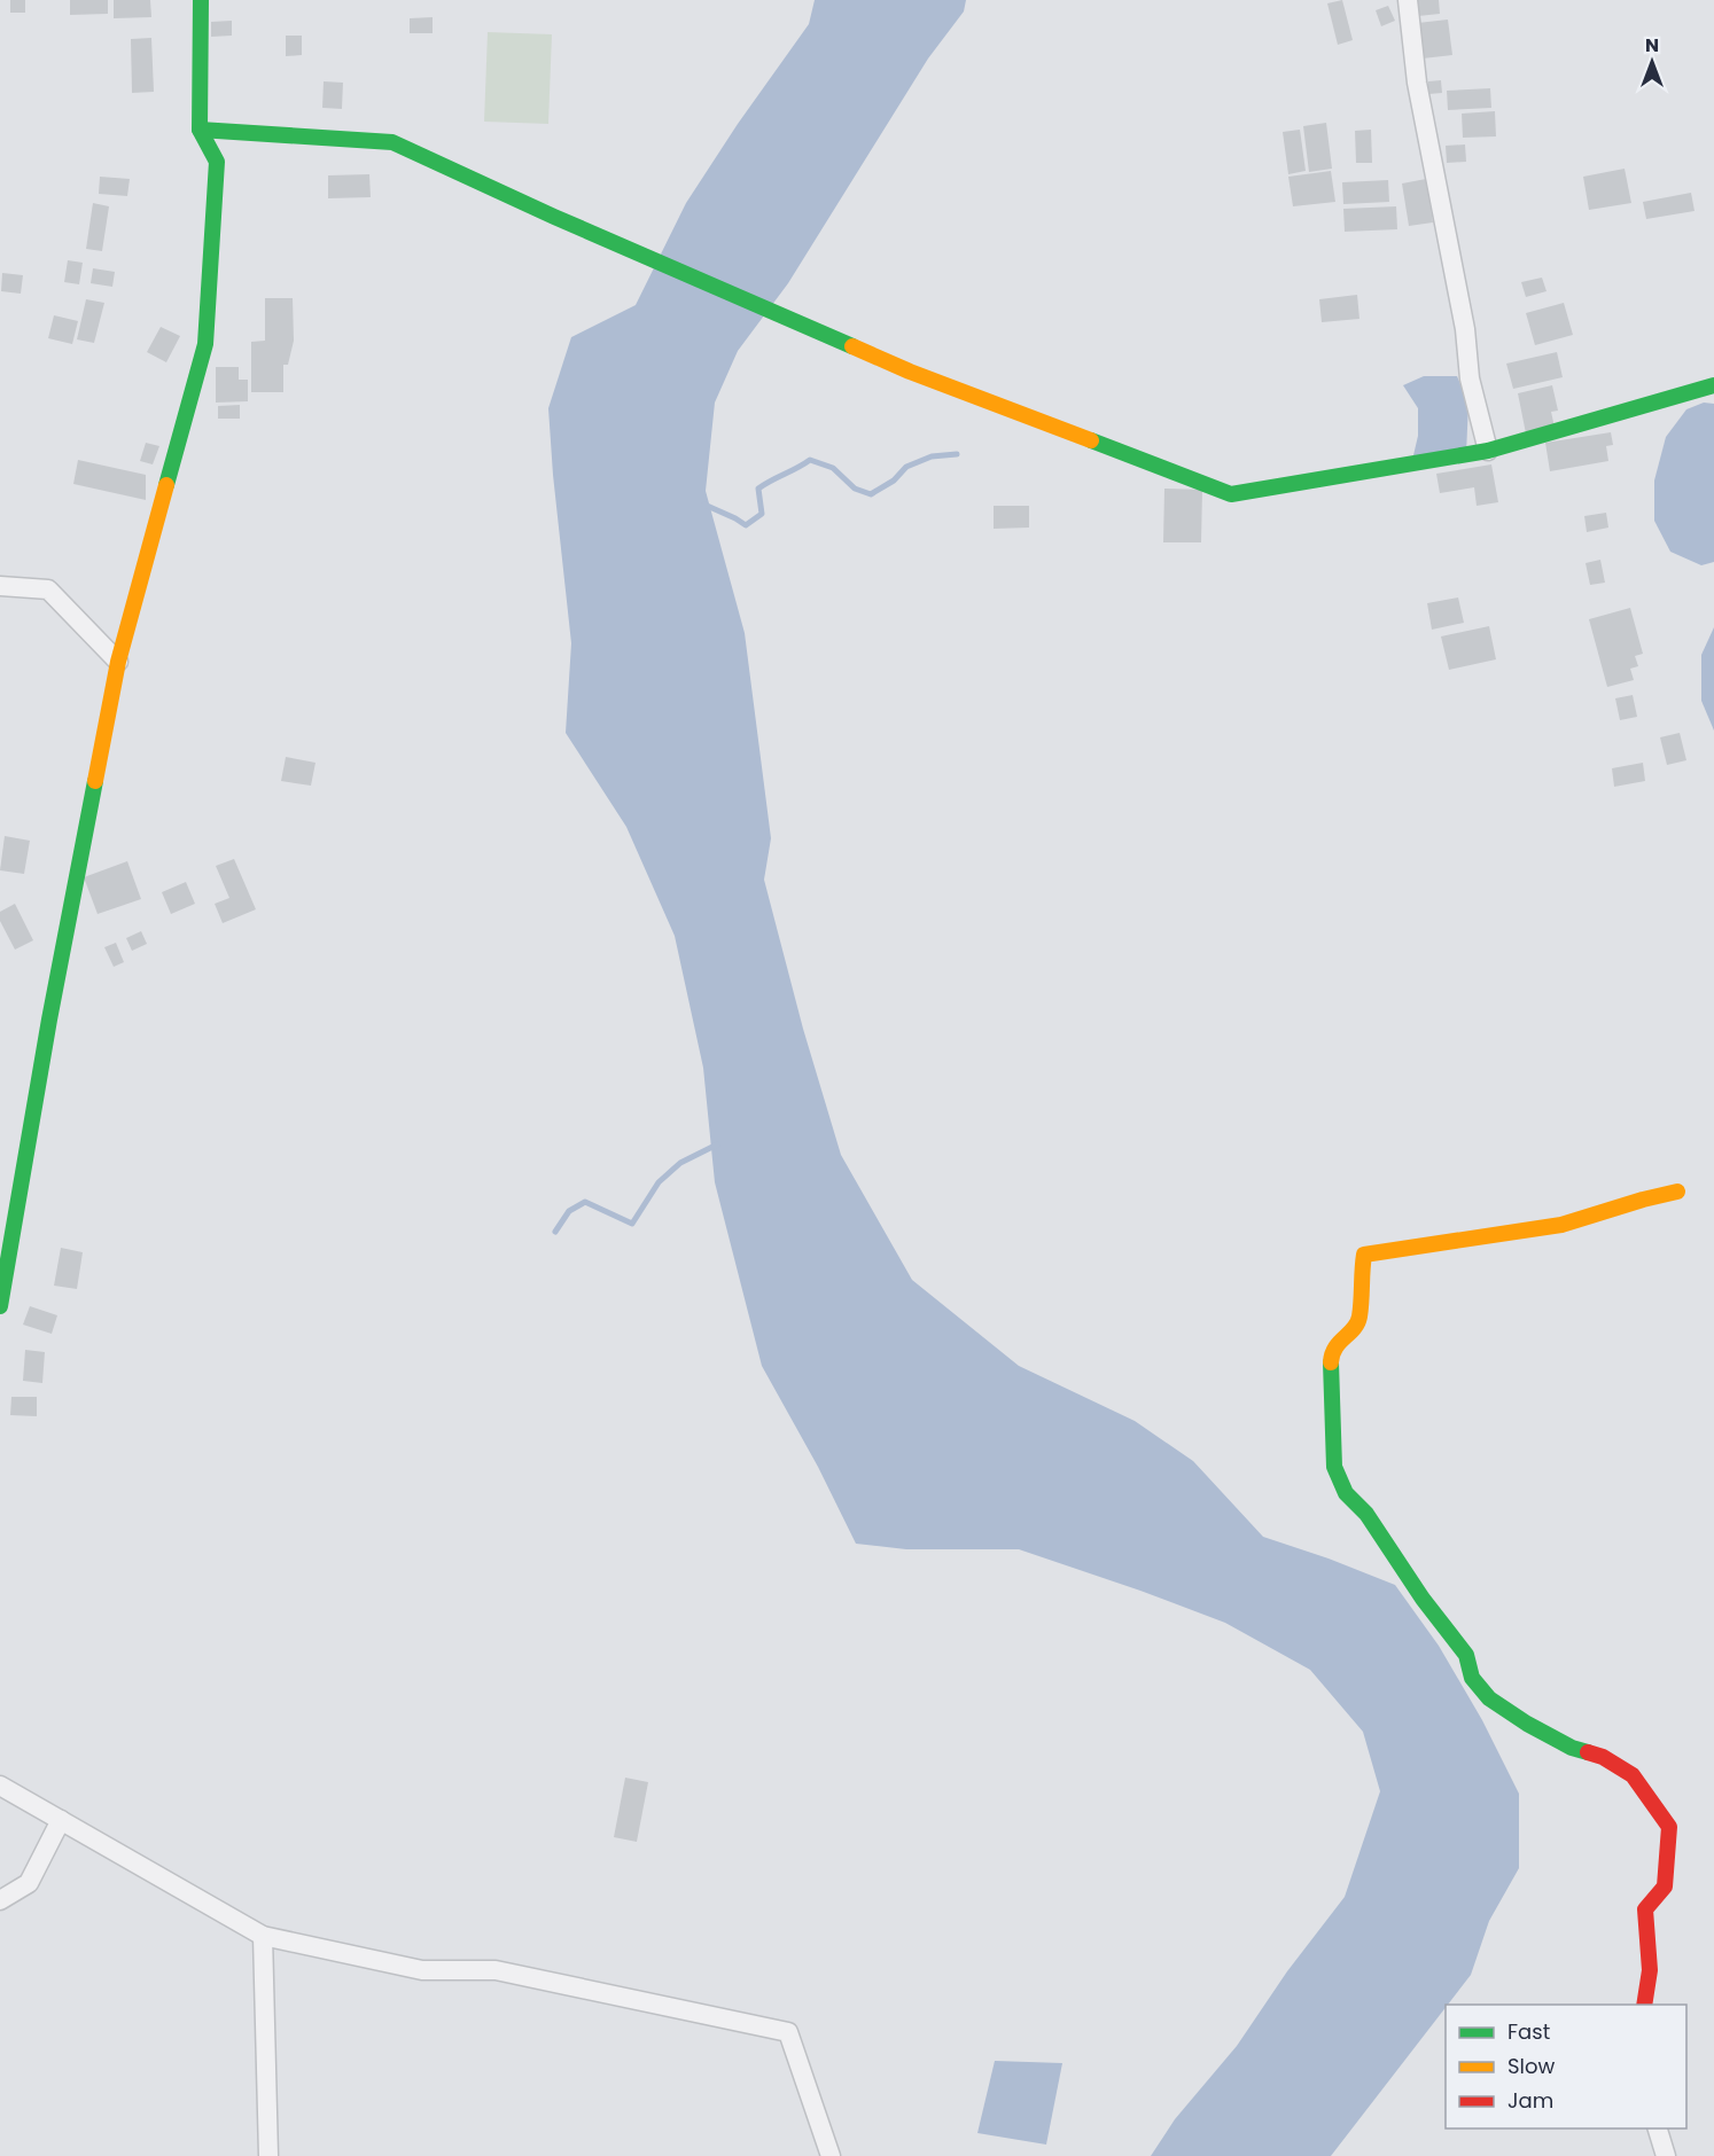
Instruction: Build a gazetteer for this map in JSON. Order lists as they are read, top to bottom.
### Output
{
  "legend": ["Fast", "Slow", "Jam"],
  "north": "top"
}
